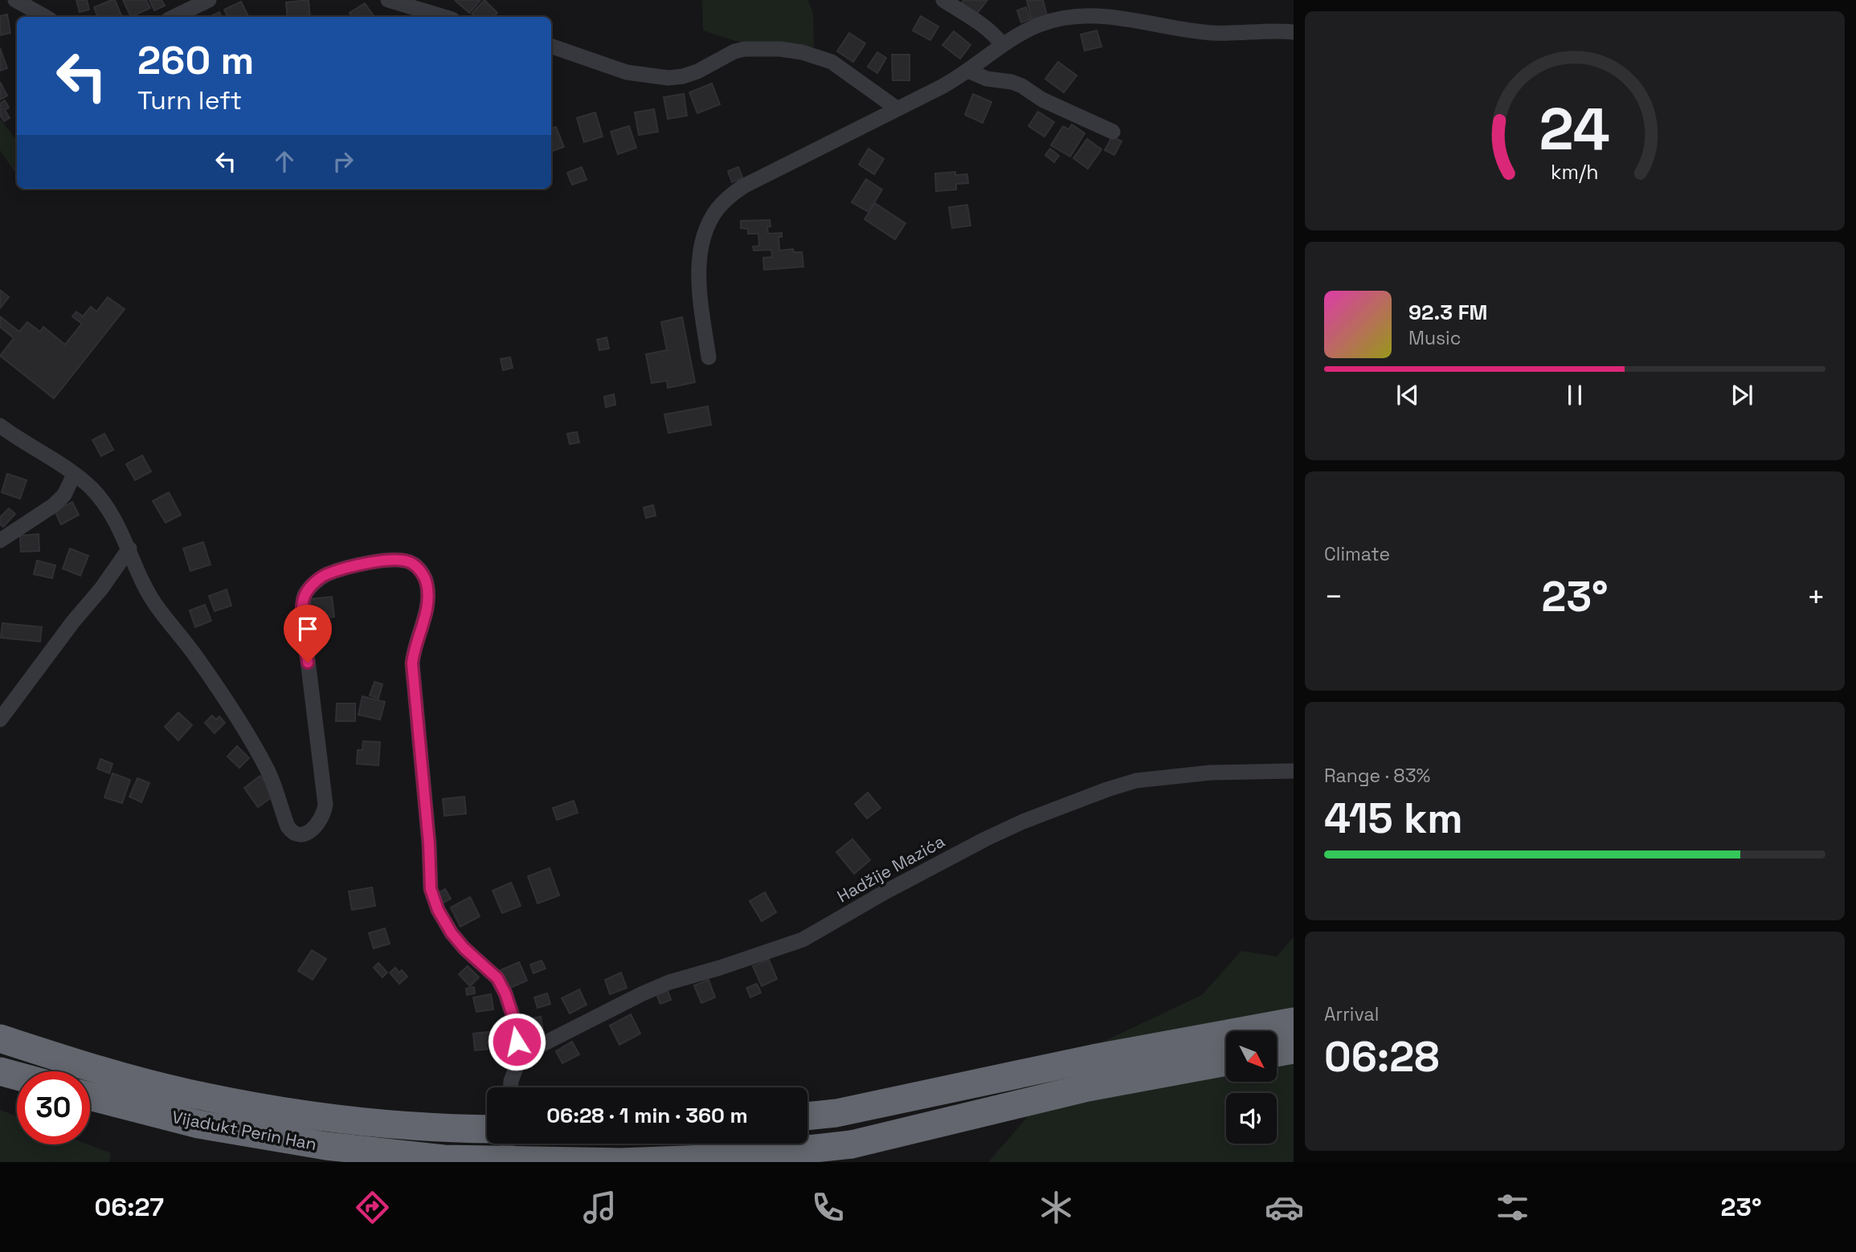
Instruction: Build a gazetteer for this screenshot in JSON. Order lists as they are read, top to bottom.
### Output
{
  "streets": {
    "highway": ["Vijadukt Perin Han"],
    "street": ["Hadžije Mazića"]
  },
  "north": "bottom right",
  "page": {
    "turn": ["260 m", "Turn left"],
    "song": ["92.3 FM", "Music"],
    "tile": [
      "Climate",
      ["Range · 83%", "415 km"],
      ["Arrival", "06:28"]
    ],
    "heat": ["−", "23°", "+"],
    "limit": "30",
    "trip": "06:28 · 1 min · 360 m",
    "tabs": ["06:27", "23°"],
    "gauge": ["24", "km/h"]
  }
}
